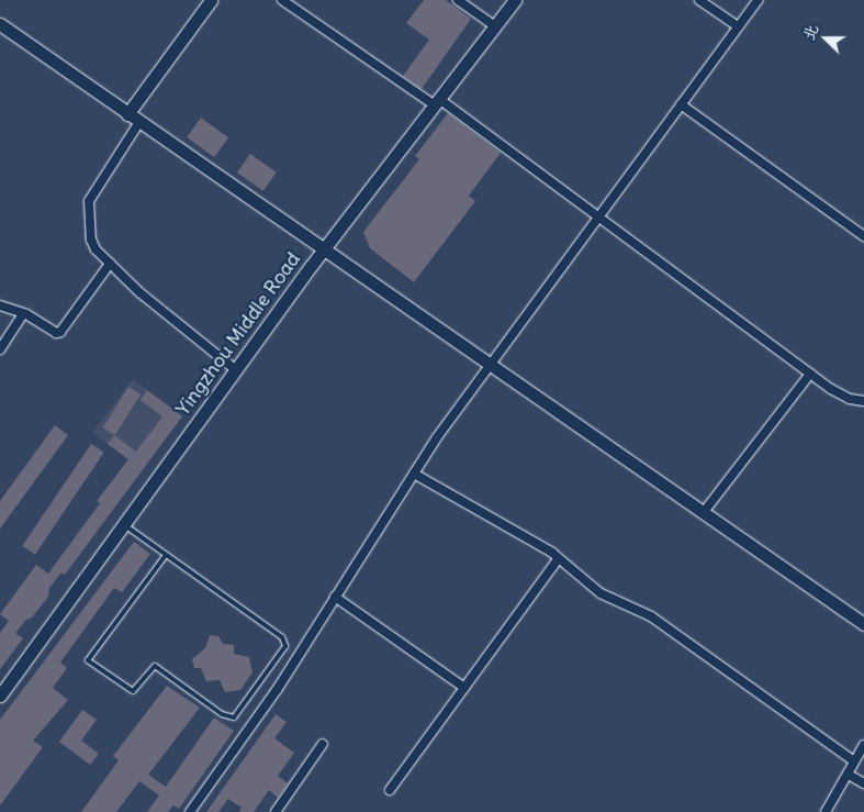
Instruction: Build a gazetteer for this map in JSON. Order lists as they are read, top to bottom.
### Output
{
  "streets": {
    "street": ["Yingzhou Middle Road"]
  },
  "north": "left"
}
